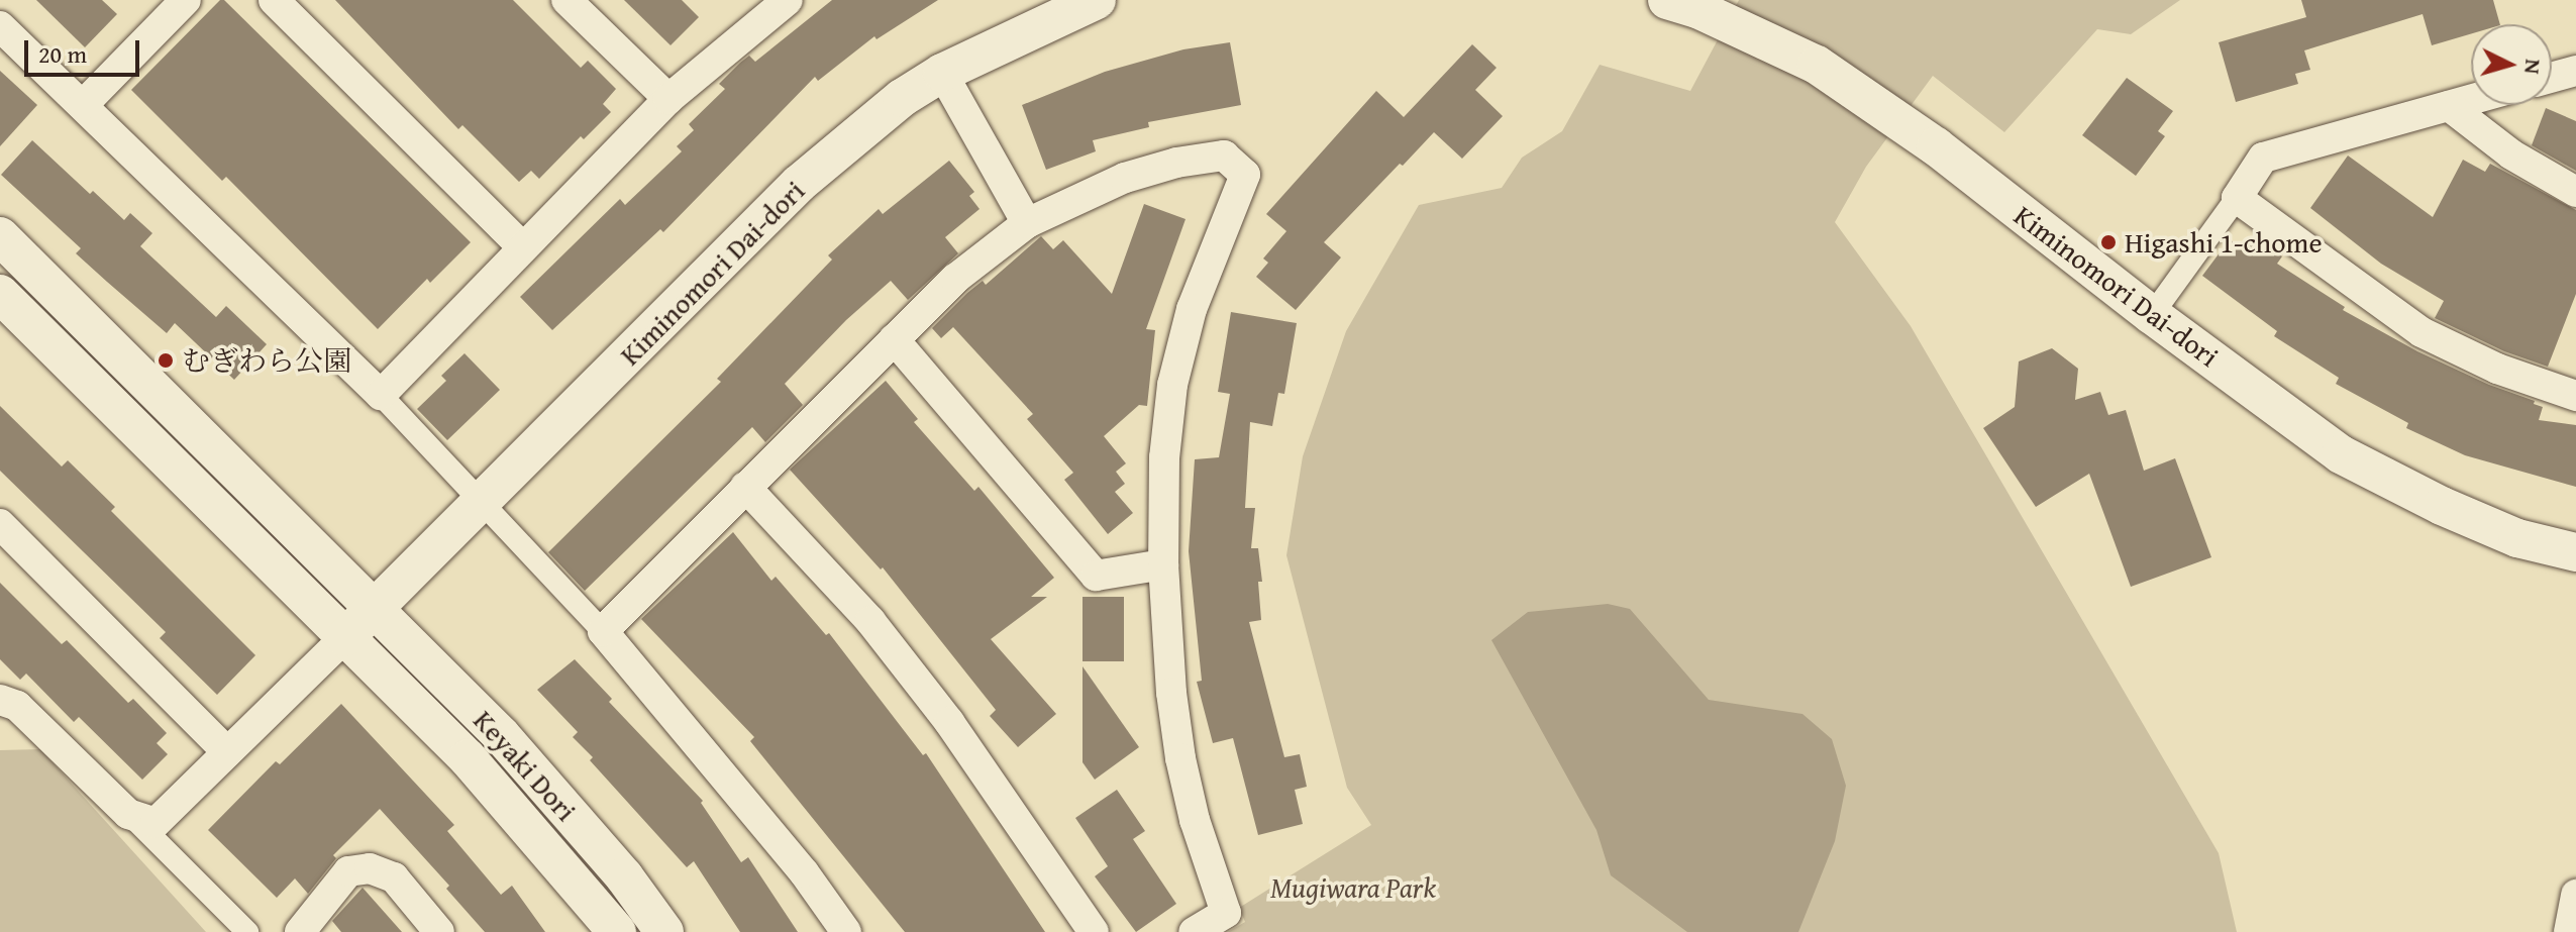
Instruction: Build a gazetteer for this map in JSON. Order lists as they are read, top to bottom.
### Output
{
  "streets": {
    "street": ["Kiminomori Dai-dori", "Keyaki Dori"]
  },
  "crossings": [
    ["Kiminomori Dai-dori", "Keyaki Dori"]
  ],
  "parks": ["Mugiwara Park"],
  "places": ["Higashi 1-chome", "むぎわら公園"],
  "scale_bar": "20 m",
  "north": "right"
}
